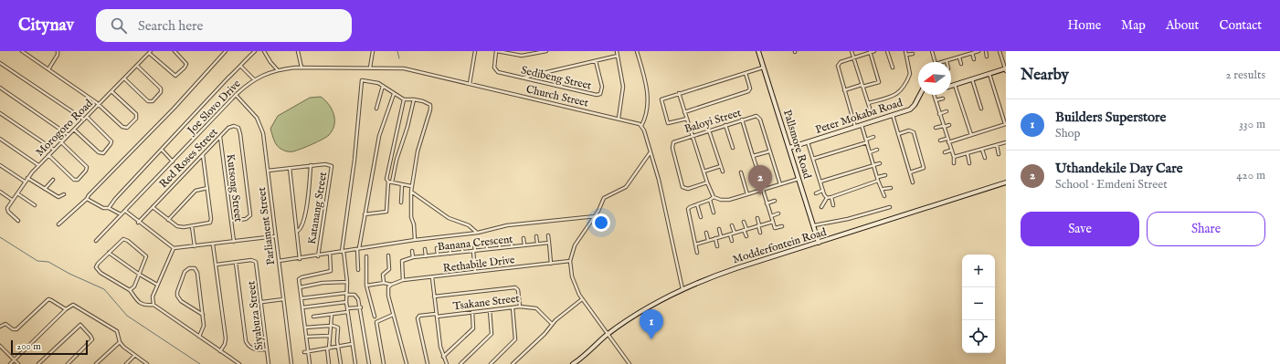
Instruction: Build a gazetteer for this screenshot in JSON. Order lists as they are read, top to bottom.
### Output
{
  "streets": {
    "main road": ["Peter Mokaba Road", "Pallsmore Road", "Modderfontein Road"],
    "street": [
      "Sedibeng Street",
      "Church Street",
      "Joe Slovo Drive",
      "Baloyi Street",
      "Morogoro Road",
      "Red Roses Street",
      "Kutsong Street",
      "Katanang Street",
      "Parliament Street",
      "Banana Crescent",
      "Rethabile Drive",
      "Tsakane Street",
      "Siyabuza Street"
    ]
  },
  "crossings": [
    ["Church Street", "Joe Slovo Drive"],
    ["Joe Slovo Drive", "Parliament Street"],
    ["Peter Mokaba Road", "Pallsmore Road"],
    ["Pallsmore Road", "Modderfontein Road"],
    ["Red Roses Street", "Kutsong Street"],
    ["Katanang Street", "Parliament Street"]
  ],
  "scale_bar": "200 m",
  "north": "left",
  "page": {
    "header": "Citynav",
    "search": "Search here",
    "nav": [
      "Home",
      "Map",
      "About",
      "Contact"
    ],
    "heading": ["Nearby", "2 results"],
    "list": [
      {
        "mark": "1",
        "name": "Builders Superstore",
        "note": "Shop",
        "value": "330 m"
      },
      {
        "mark": "2",
        "name": "Uthandekile Day Care",
        "note": "School · Emdeni Street",
        "value": "420 m"
      }
    ],
    "pins": ["2", "1"],
    "buttons": ["Save", "Share"],
    "map_buttons": ["+", "−"],
    "scale": "200 m"
  }
}
